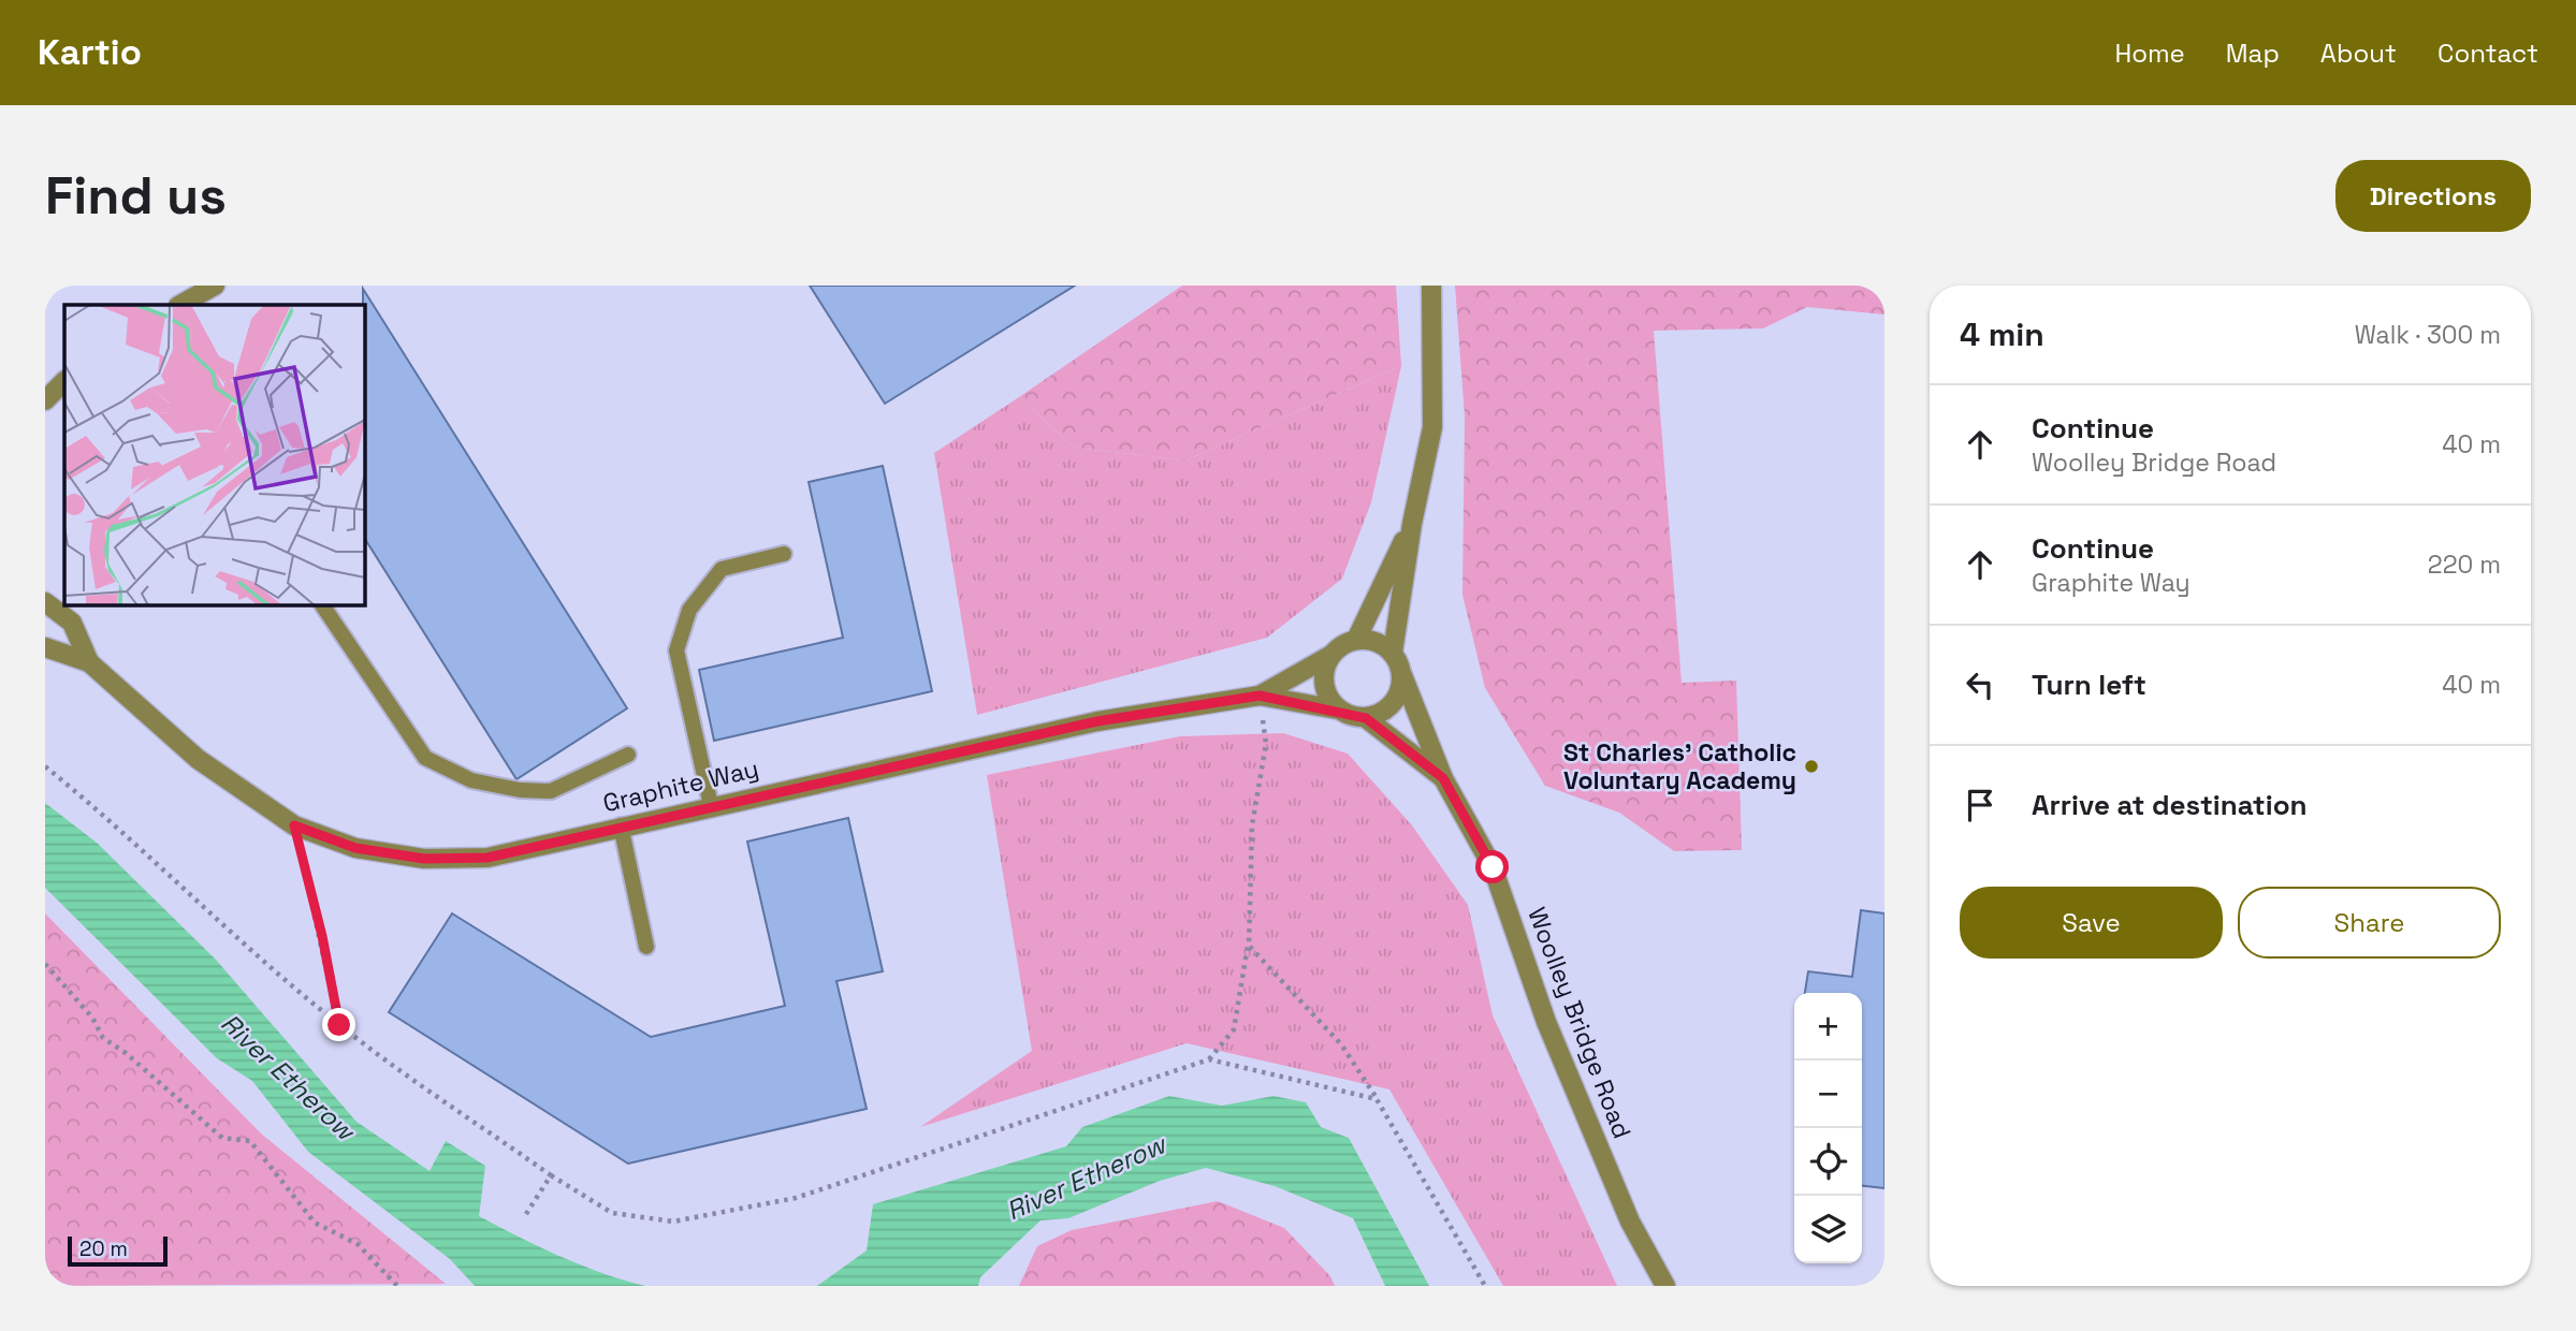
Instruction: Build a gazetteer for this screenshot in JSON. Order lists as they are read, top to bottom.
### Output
{
  "streets": {
    "street": ["Graphite Way", "Woolley Bridge Road"]
  },
  "crossings": [
    ["Graphite Way", "Woolley Bridge Road"]
  ],
  "water": ["River Etherow"],
  "places": ["St Charles' Catholic Voluntary Academy"],
  "scale_bar": "20 m",
  "page": {
    "header": "Kartio",
    "nav": [
      "Home",
      "Map",
      "About",
      "Contact"
    ],
    "buttons": [
      "Directions",
      ["Save", "Share"]
    ],
    "title": "Find us",
    "heading": ["4 min", "Walk · 300 m"],
    "list": [
      ["Continue", "Woolley Bridge Road", "40 m"],
      ["Continue", "Graphite Way", "220 m"],
      ["Turn left", "40 m"],
      "Arrive at destination"
    ],
    "map_buttons": ["+", "−"],
    "scale": "20 m"
  }
}
